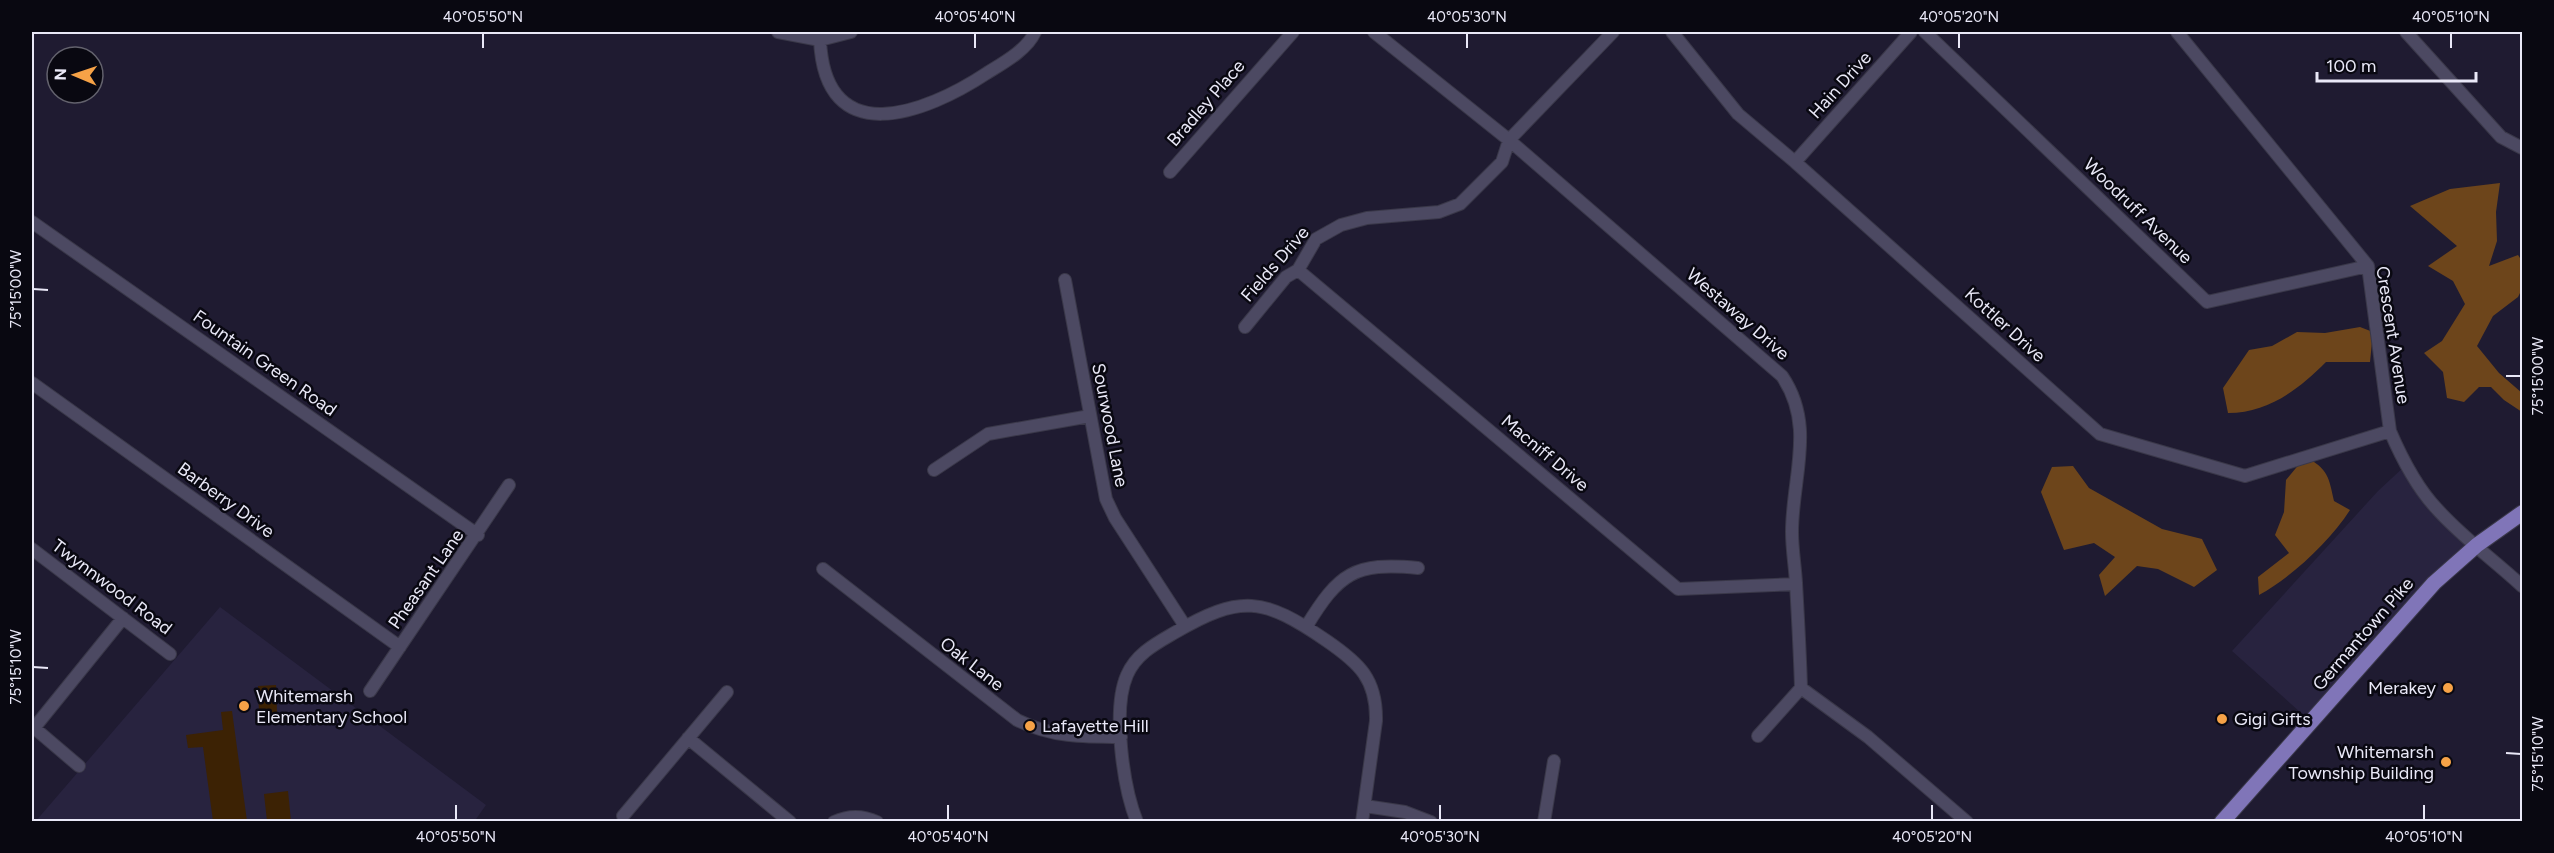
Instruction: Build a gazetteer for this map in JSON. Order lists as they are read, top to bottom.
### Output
{
  "streets": {
    "main road": ["Germantown Pike"],
    "street": [
      "Hain Drive",
      "Bradley Place",
      "Woodruff Avenue",
      "Fields Drive",
      "Westaway Drive",
      "Kottler Drive",
      "Crescent Avenue",
      "Fountain Green Road",
      "Sourwood Lane",
      "Macniff Drive",
      "Barberry Drive",
      "Pheasant Lane",
      "Twynnwood Road",
      "Oak Lane"
    ]
  },
  "crossings": [
    ["Hain Drive", "Kottler Drive"],
    ["Woodruff Avenue", "Crescent Avenue"],
    ["Fields Drive", "Westaway Drive"],
    ["Fields Drive", "Macniff Drive"],
    ["Westaway Drive", "Macniff Drive"],
    ["Kottler Drive", "Crescent Avenue"],
    ["Crescent Avenue", "Germantown Pike"],
    ["Fountain Green Road", "Pheasant Lane"],
    ["Barberry Drive", "Pheasant Lane"]
  ],
  "places": [
    "Merakey",
    "Whitemarsh Elementary School",
    "Gigi Gifts",
    "Lafayette Hill",
    "Whitemarsh Township Building"
  ],
  "scale_bar": "100 m",
  "north": "left",
  "coordinates": [
    "40°05'50\"N",
    "40°05'40\"N",
    "40°05'30\"N",
    "40°05'20\"N",
    "40°05'10\"N",
    "75°15'00\"W",
    "75°15'10\"W"
  ]
}
